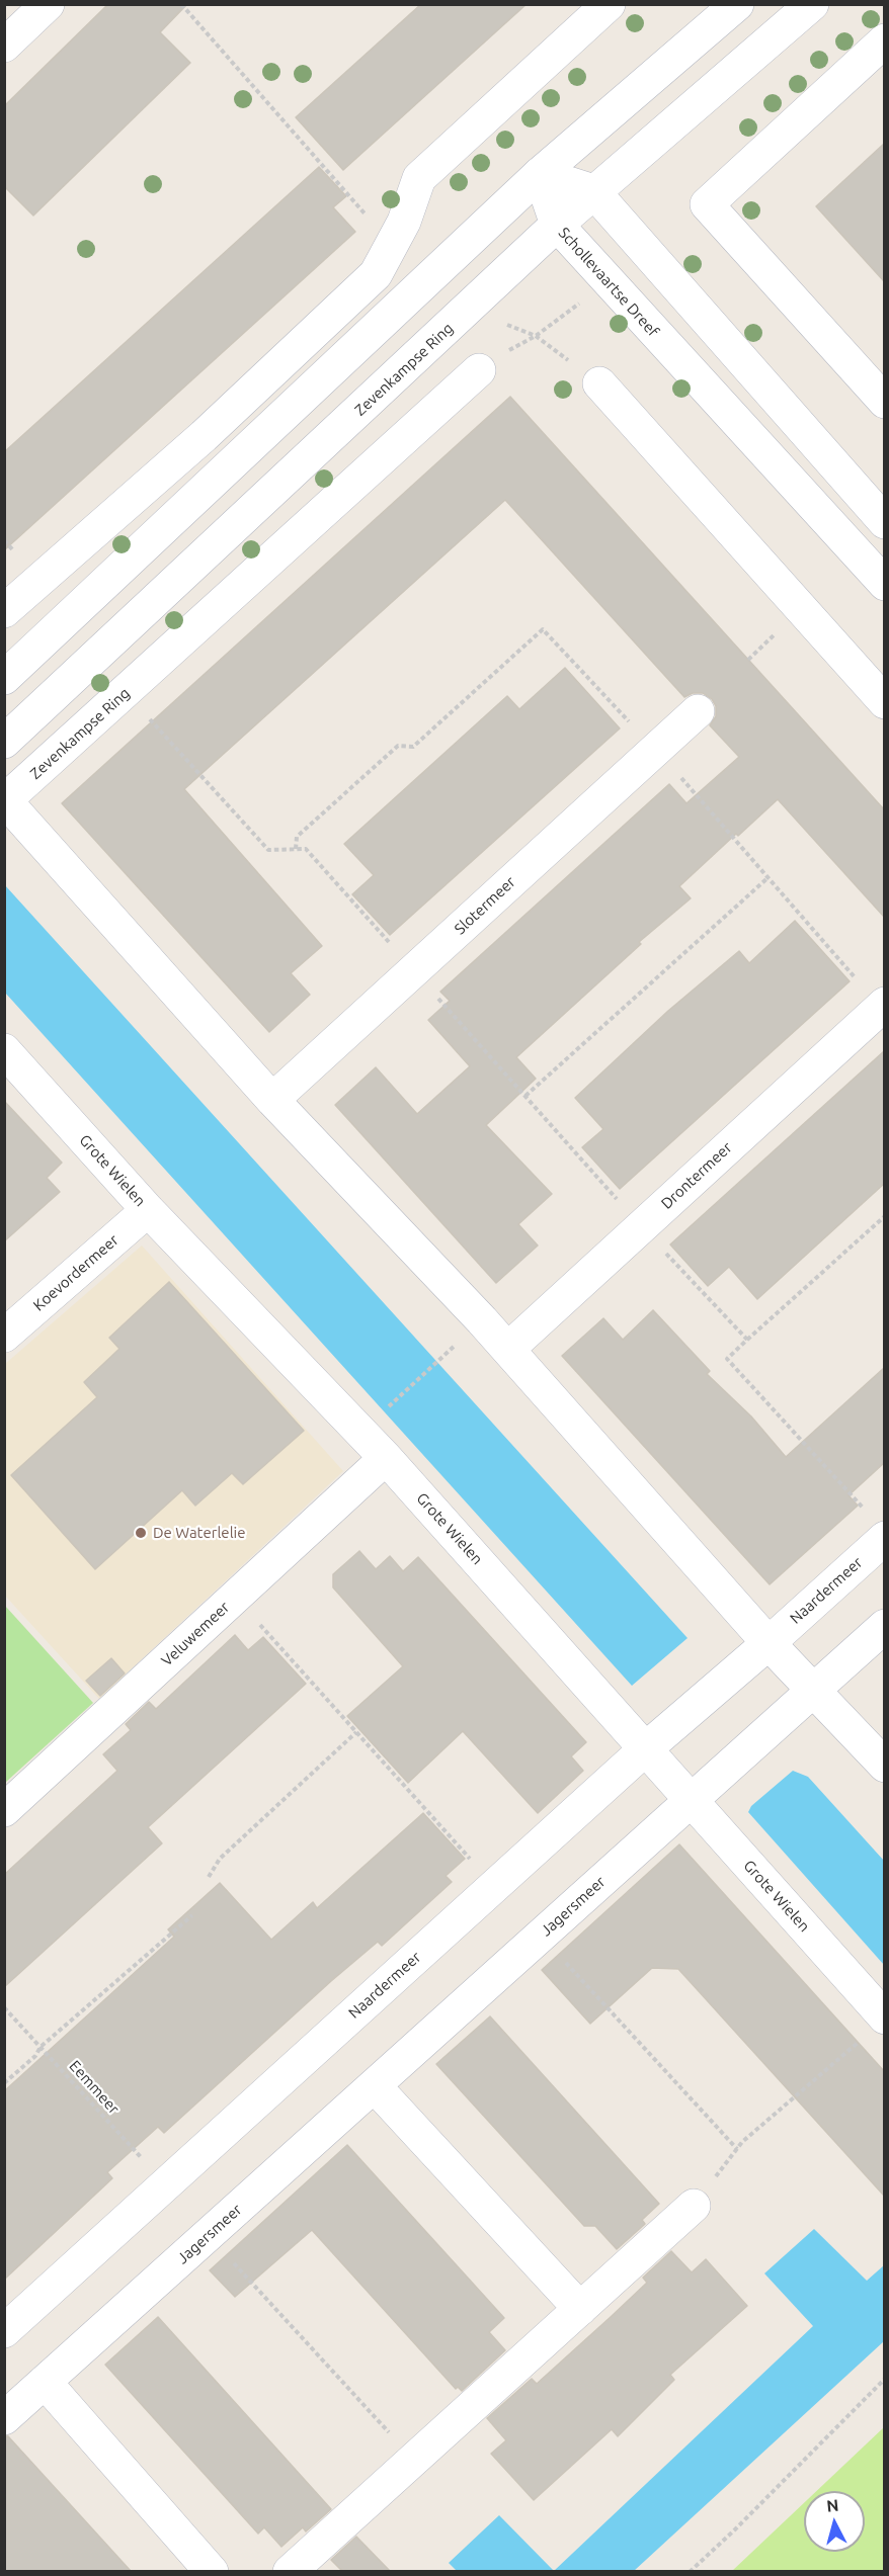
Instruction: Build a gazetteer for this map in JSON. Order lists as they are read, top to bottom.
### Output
{
  "streets": {
    "street": [
      "Schollevaartse Dreef",
      "Zevenkampse Ring",
      "Slotermeer",
      "Grote Wielen",
      "Drontermeer",
      "Koevordermeer",
      "Naardermeer",
      "Veluwemeer",
      "Jagersmeer"
    ],
    "path": ["Eemmeer"]
  },
  "crossings": [
    ["Schollevaartse Dreef", "Zevenkampse Ring"],
    ["Grote Wielen", "Koevordermeer"],
    ["Grote Wielen", "Naardermeer"],
    ["Grote Wielen", "Veluwemeer"],
    ["Grote Wielen", "Jagersmeer"],
    ["Naardermeer", "Eemmeer"]
  ],
  "places": ["De Waterlelie"],
  "north": "top"
}
